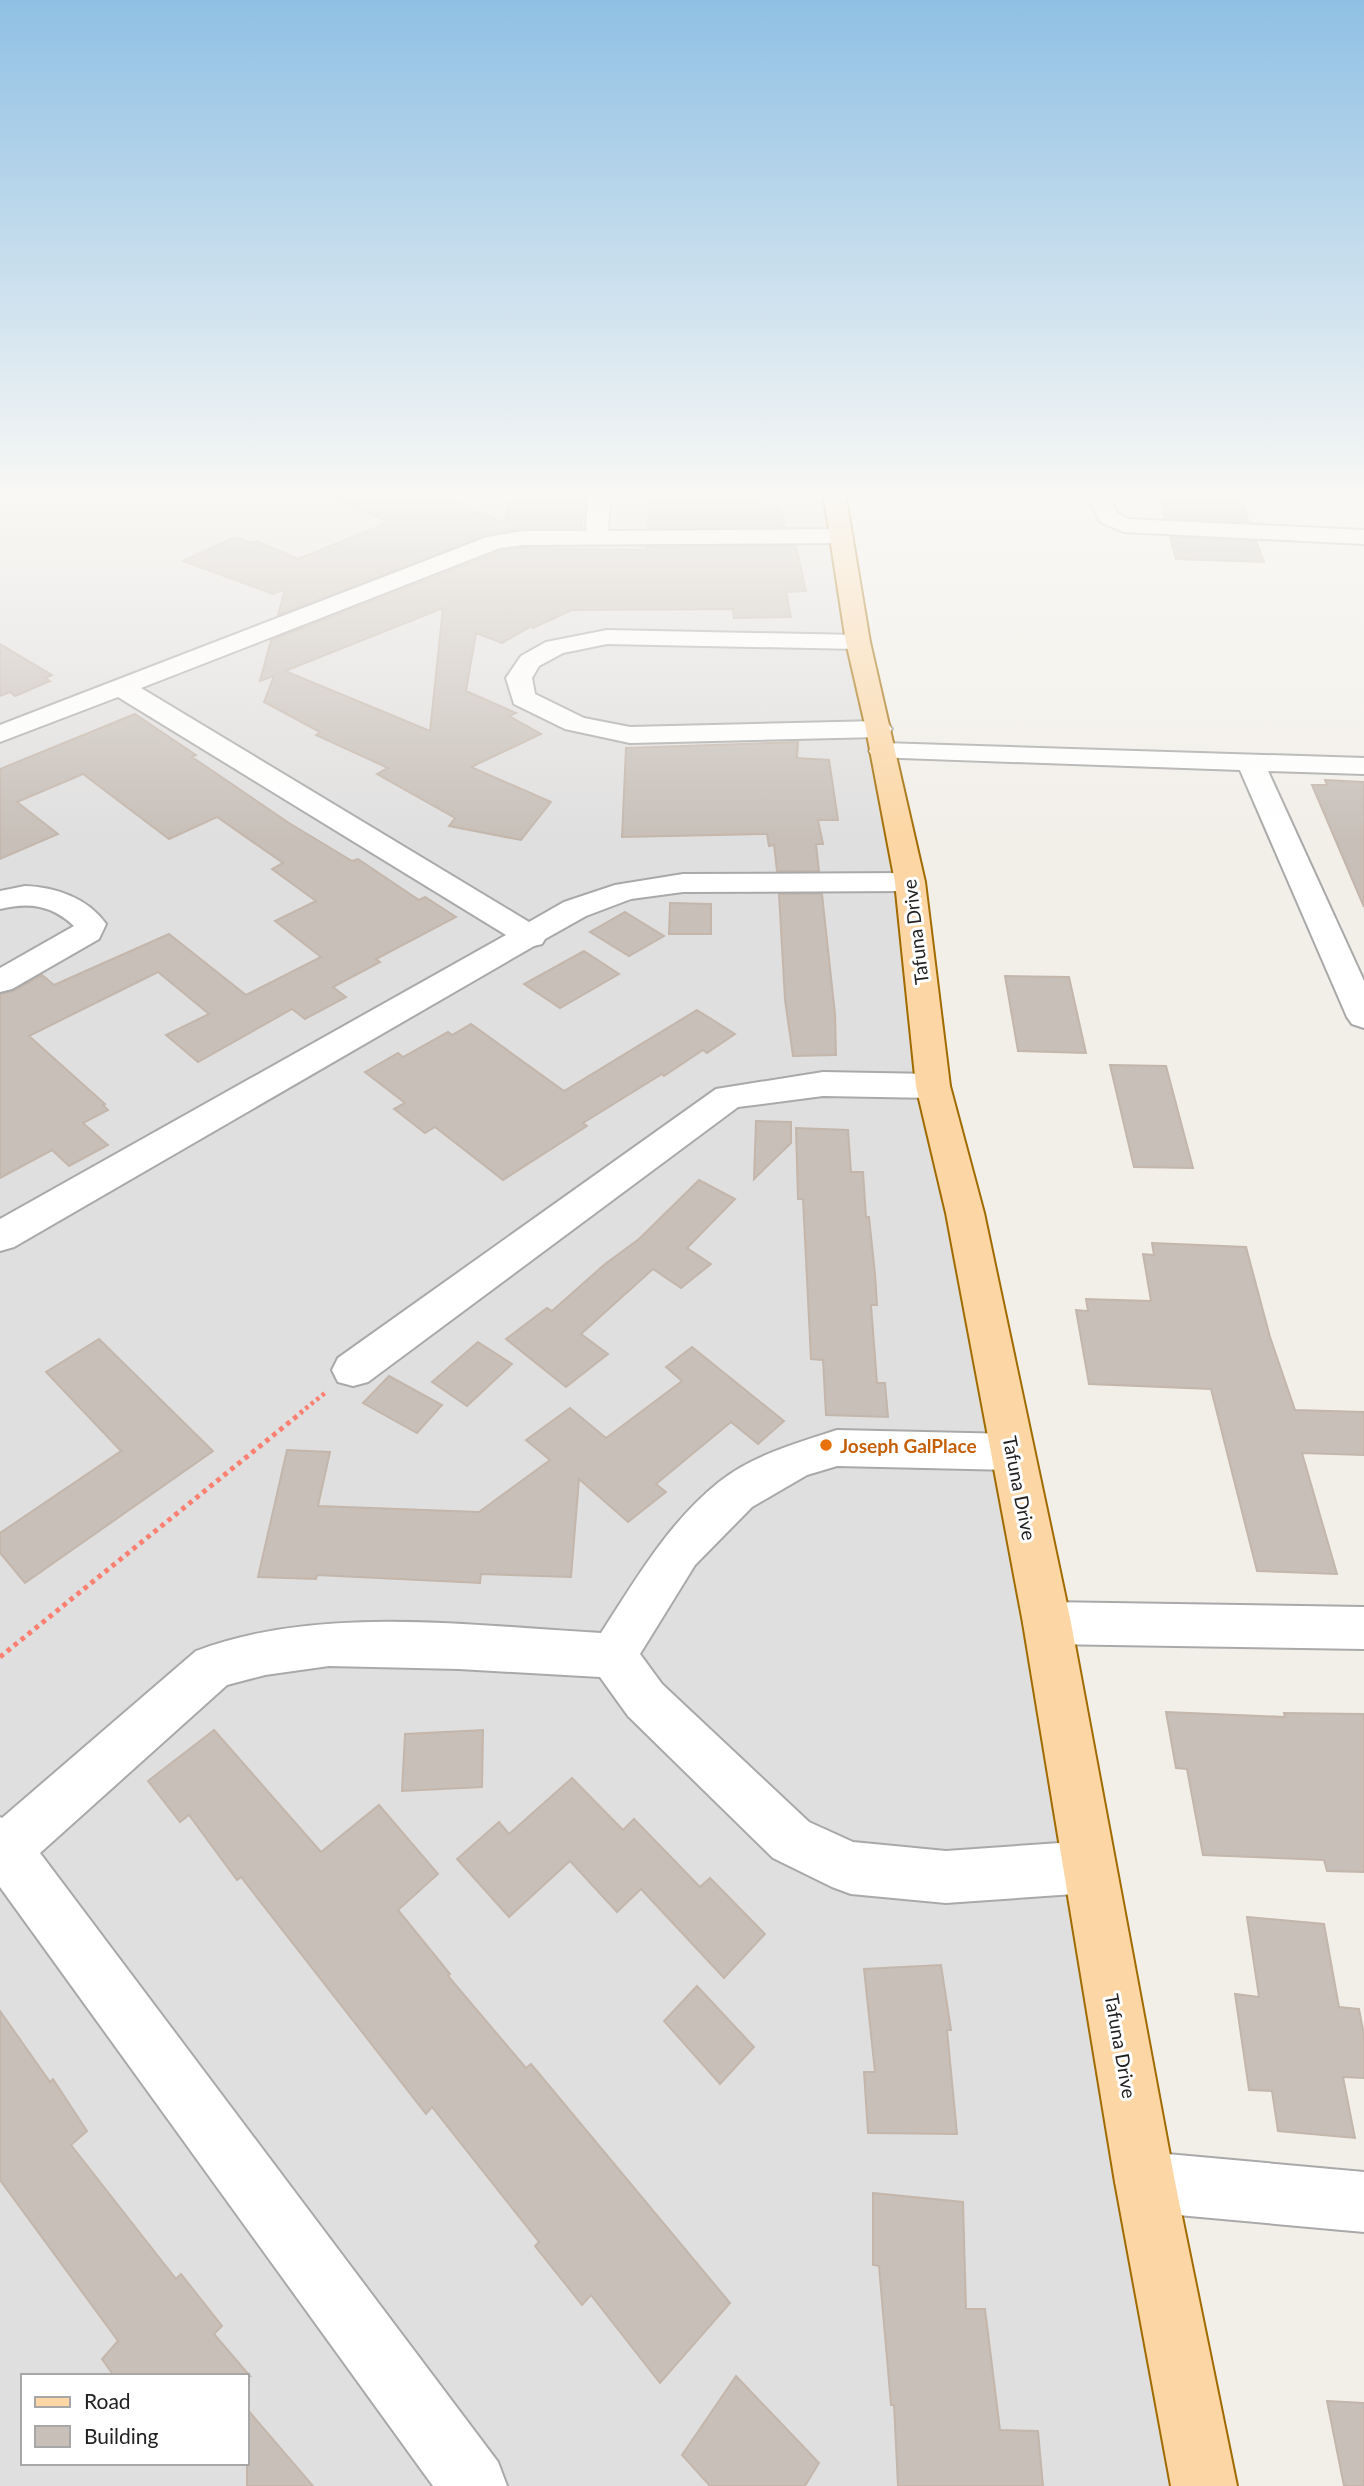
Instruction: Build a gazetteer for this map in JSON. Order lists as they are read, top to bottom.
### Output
{
  "streets": {
    "main road": ["Tafuna Drive"]
  },
  "places": ["Joseph GalPlace"],
  "legend": ["Road", "Building"]
}
